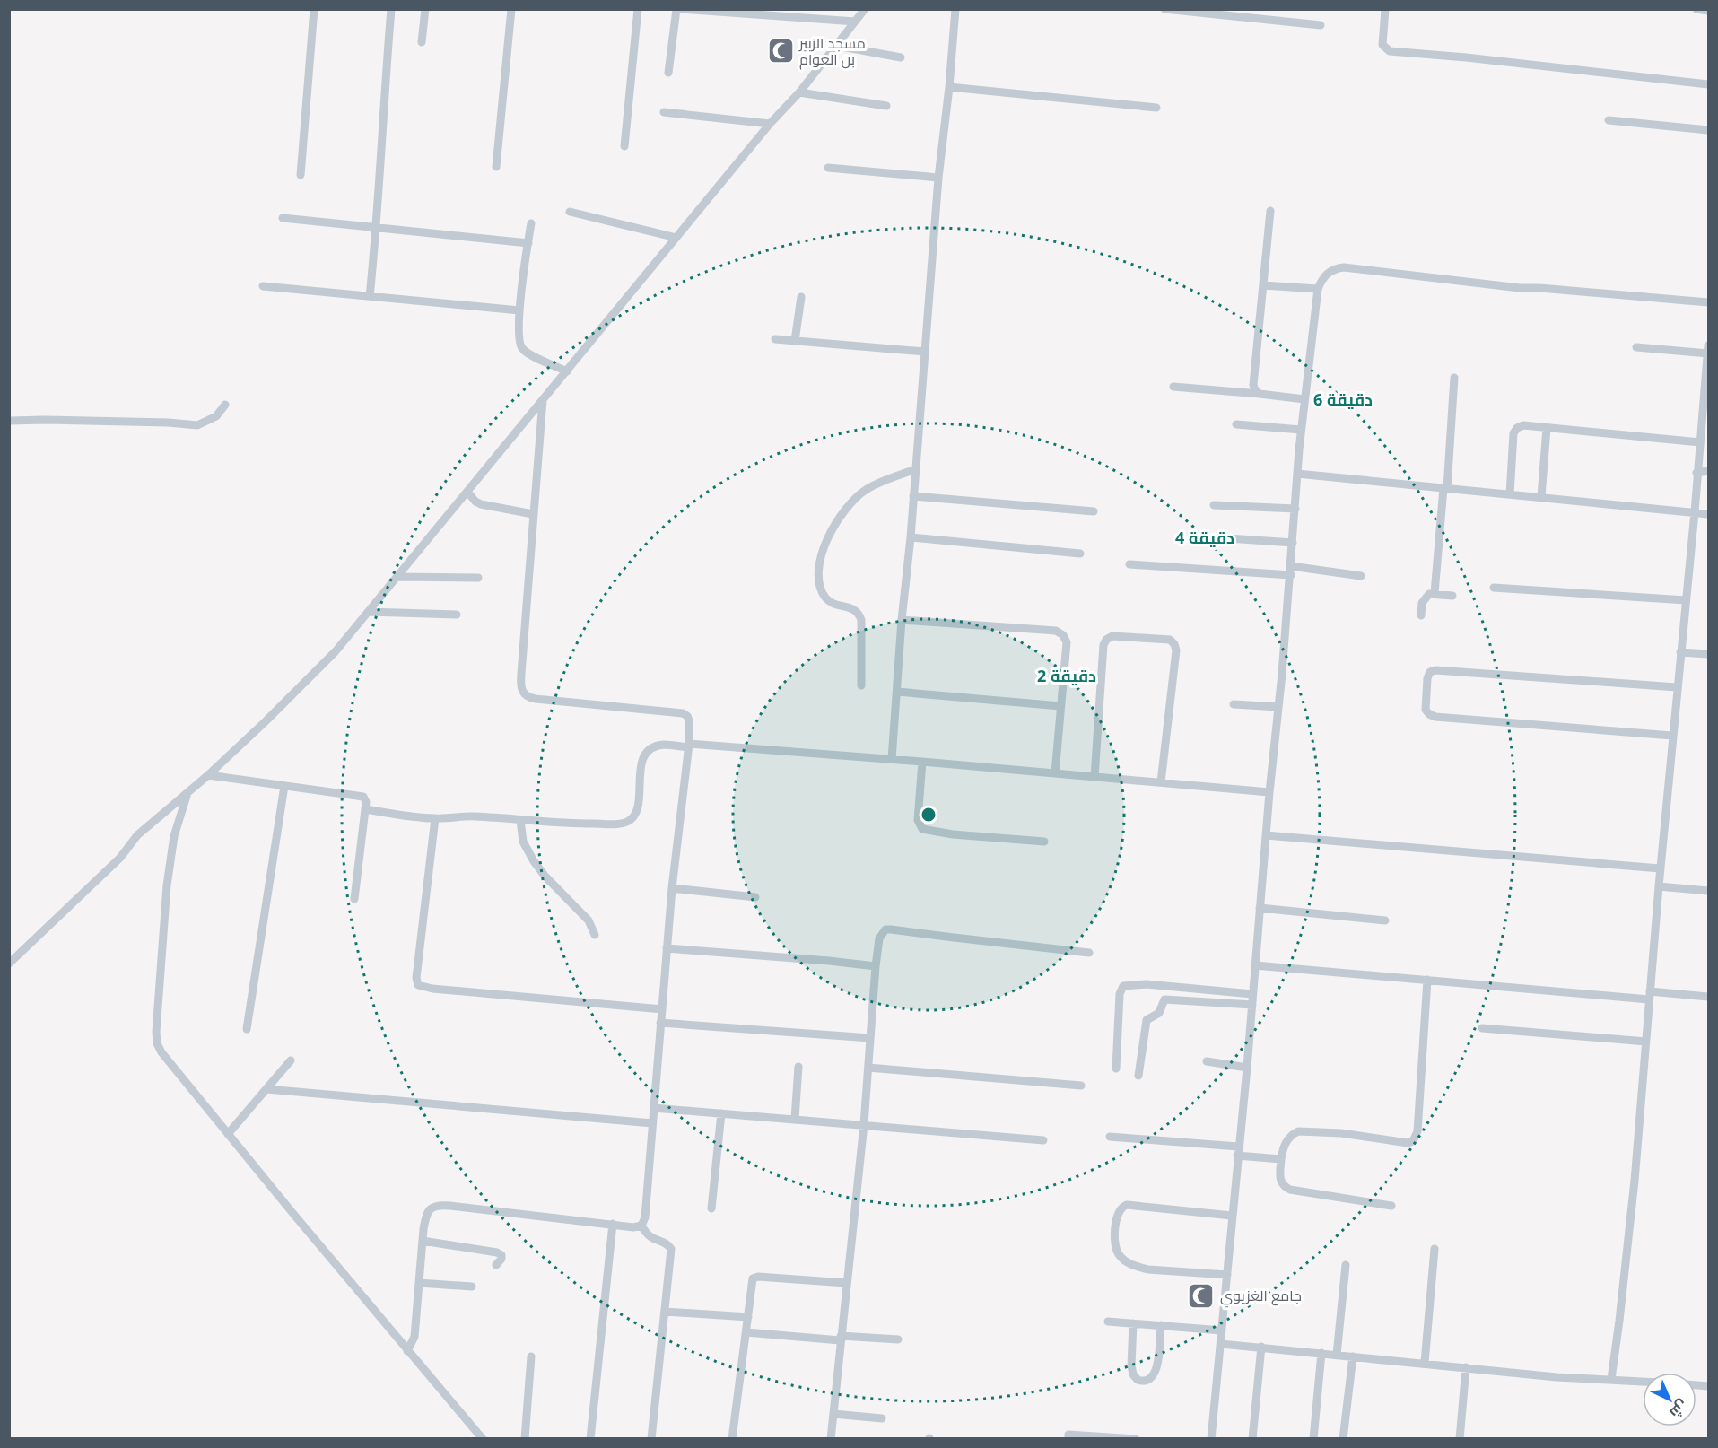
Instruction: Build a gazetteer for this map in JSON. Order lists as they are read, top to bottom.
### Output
{
  "places": {
    "mosque": ["مسجد الزبير بن العوام", "جامع الغزيوي"]
  },
  "north": "bottom right",
  "rings": ["6 دقيقة", "4 دقيقة", "2 دقيقة"]
}
